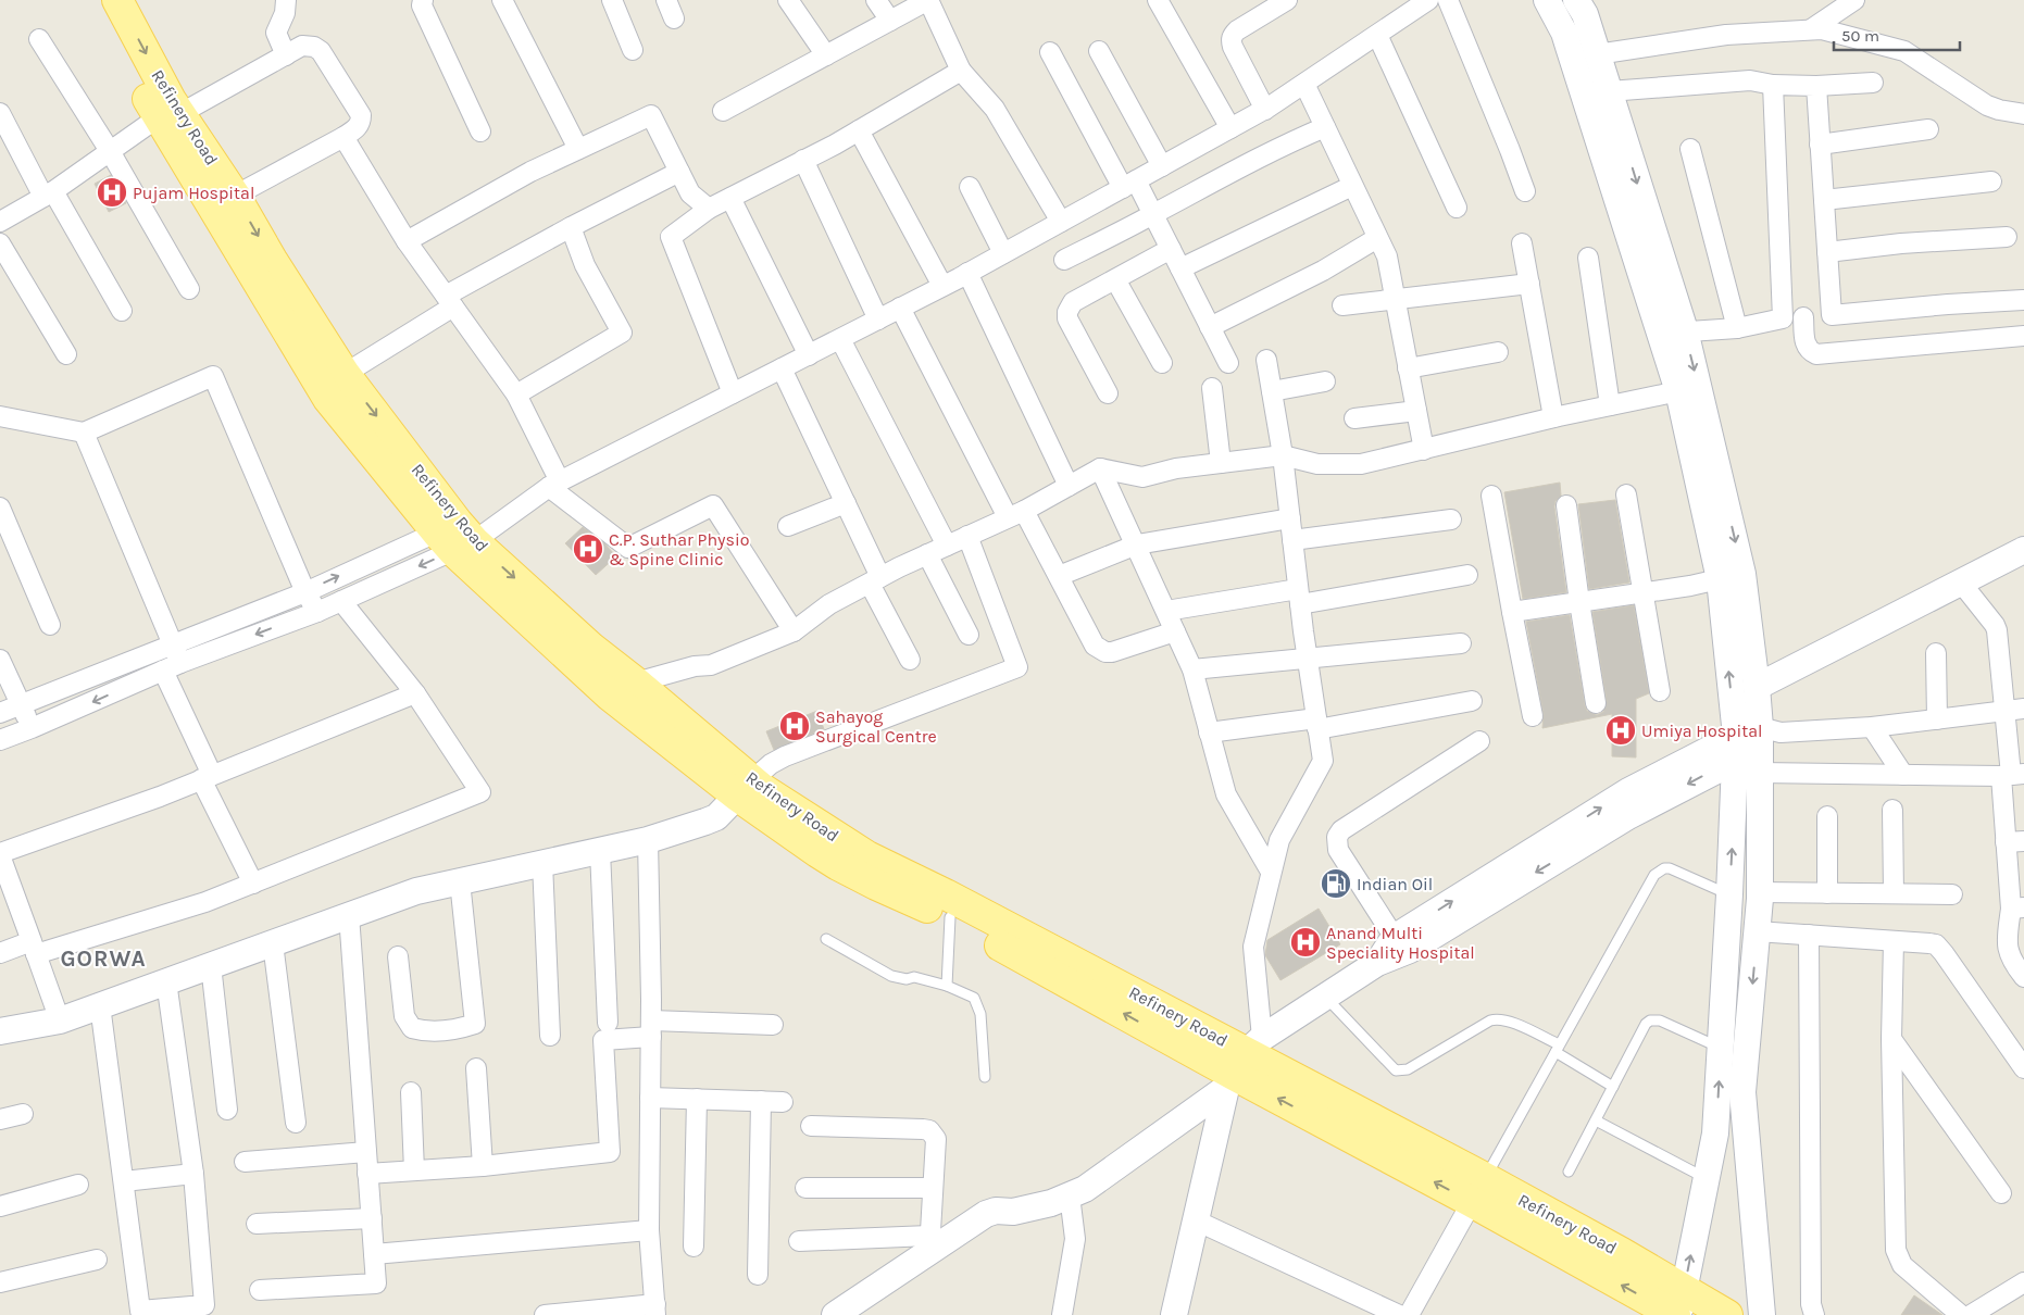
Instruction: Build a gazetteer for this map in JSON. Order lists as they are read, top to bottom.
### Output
{
  "streets": {
    "main road": ["Refinery Road"]
  },
  "districts": ["GORWA"],
  "places": {
    "hospital": [
      "Pujam Hospital",
      "C.P. Suthar Physio & Spine Clinic",
      "Sahayog Surgical Centre",
      "Umiya Hospital",
      "Anand Multi Speciality Hospital"
    ],
    "fuel station": ["Indian Oil"]
  },
  "scale_bar": "50 m"
}
